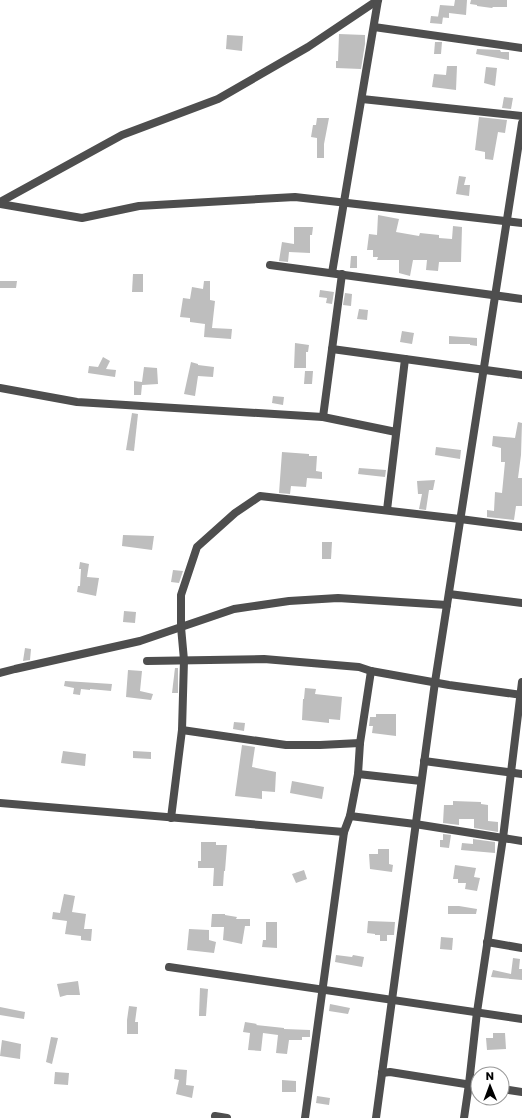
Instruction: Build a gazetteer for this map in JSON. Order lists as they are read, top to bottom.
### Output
{
  "north": "top"
}
